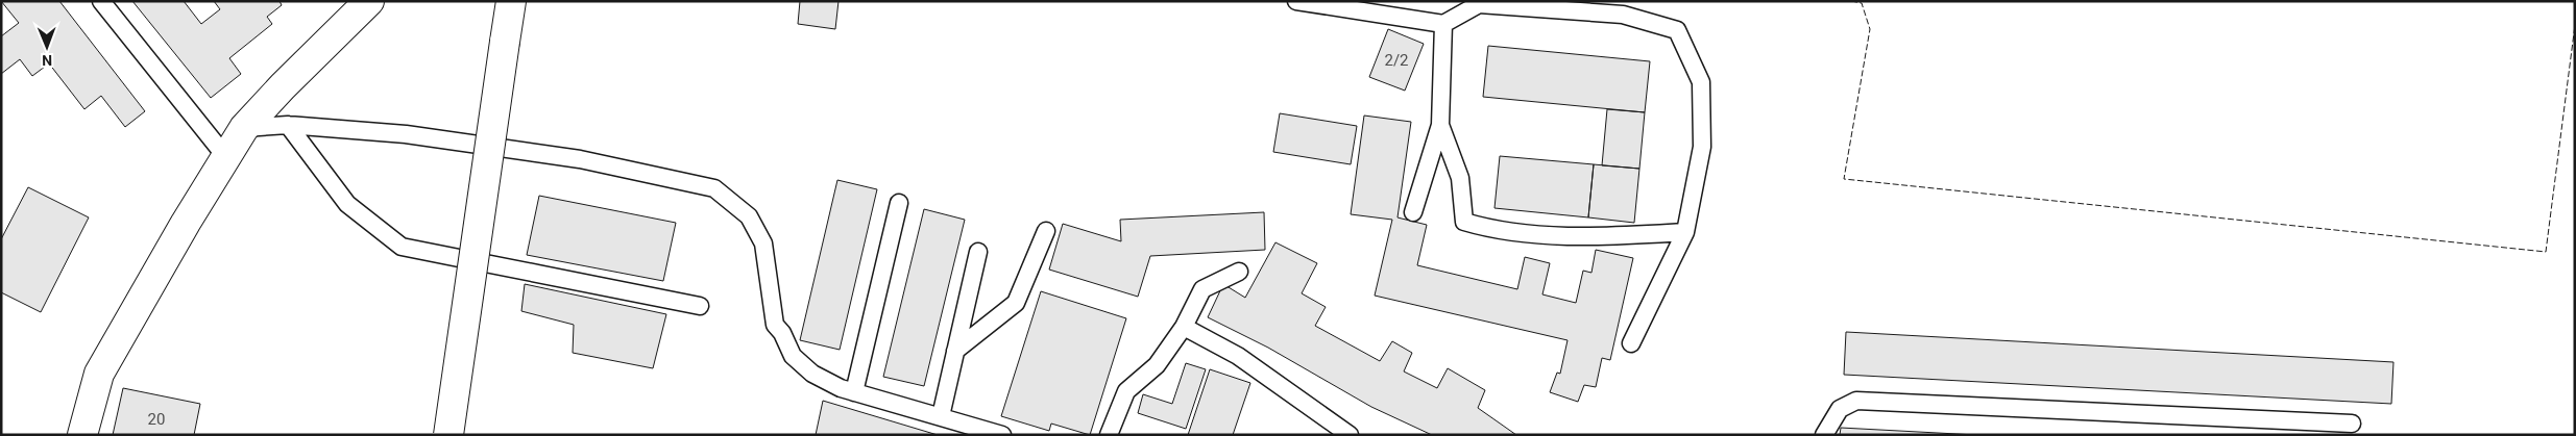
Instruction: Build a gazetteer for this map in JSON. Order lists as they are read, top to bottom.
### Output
{
  "house_numbers": ["2/2", "20"],
  "north": "bottom"
}
